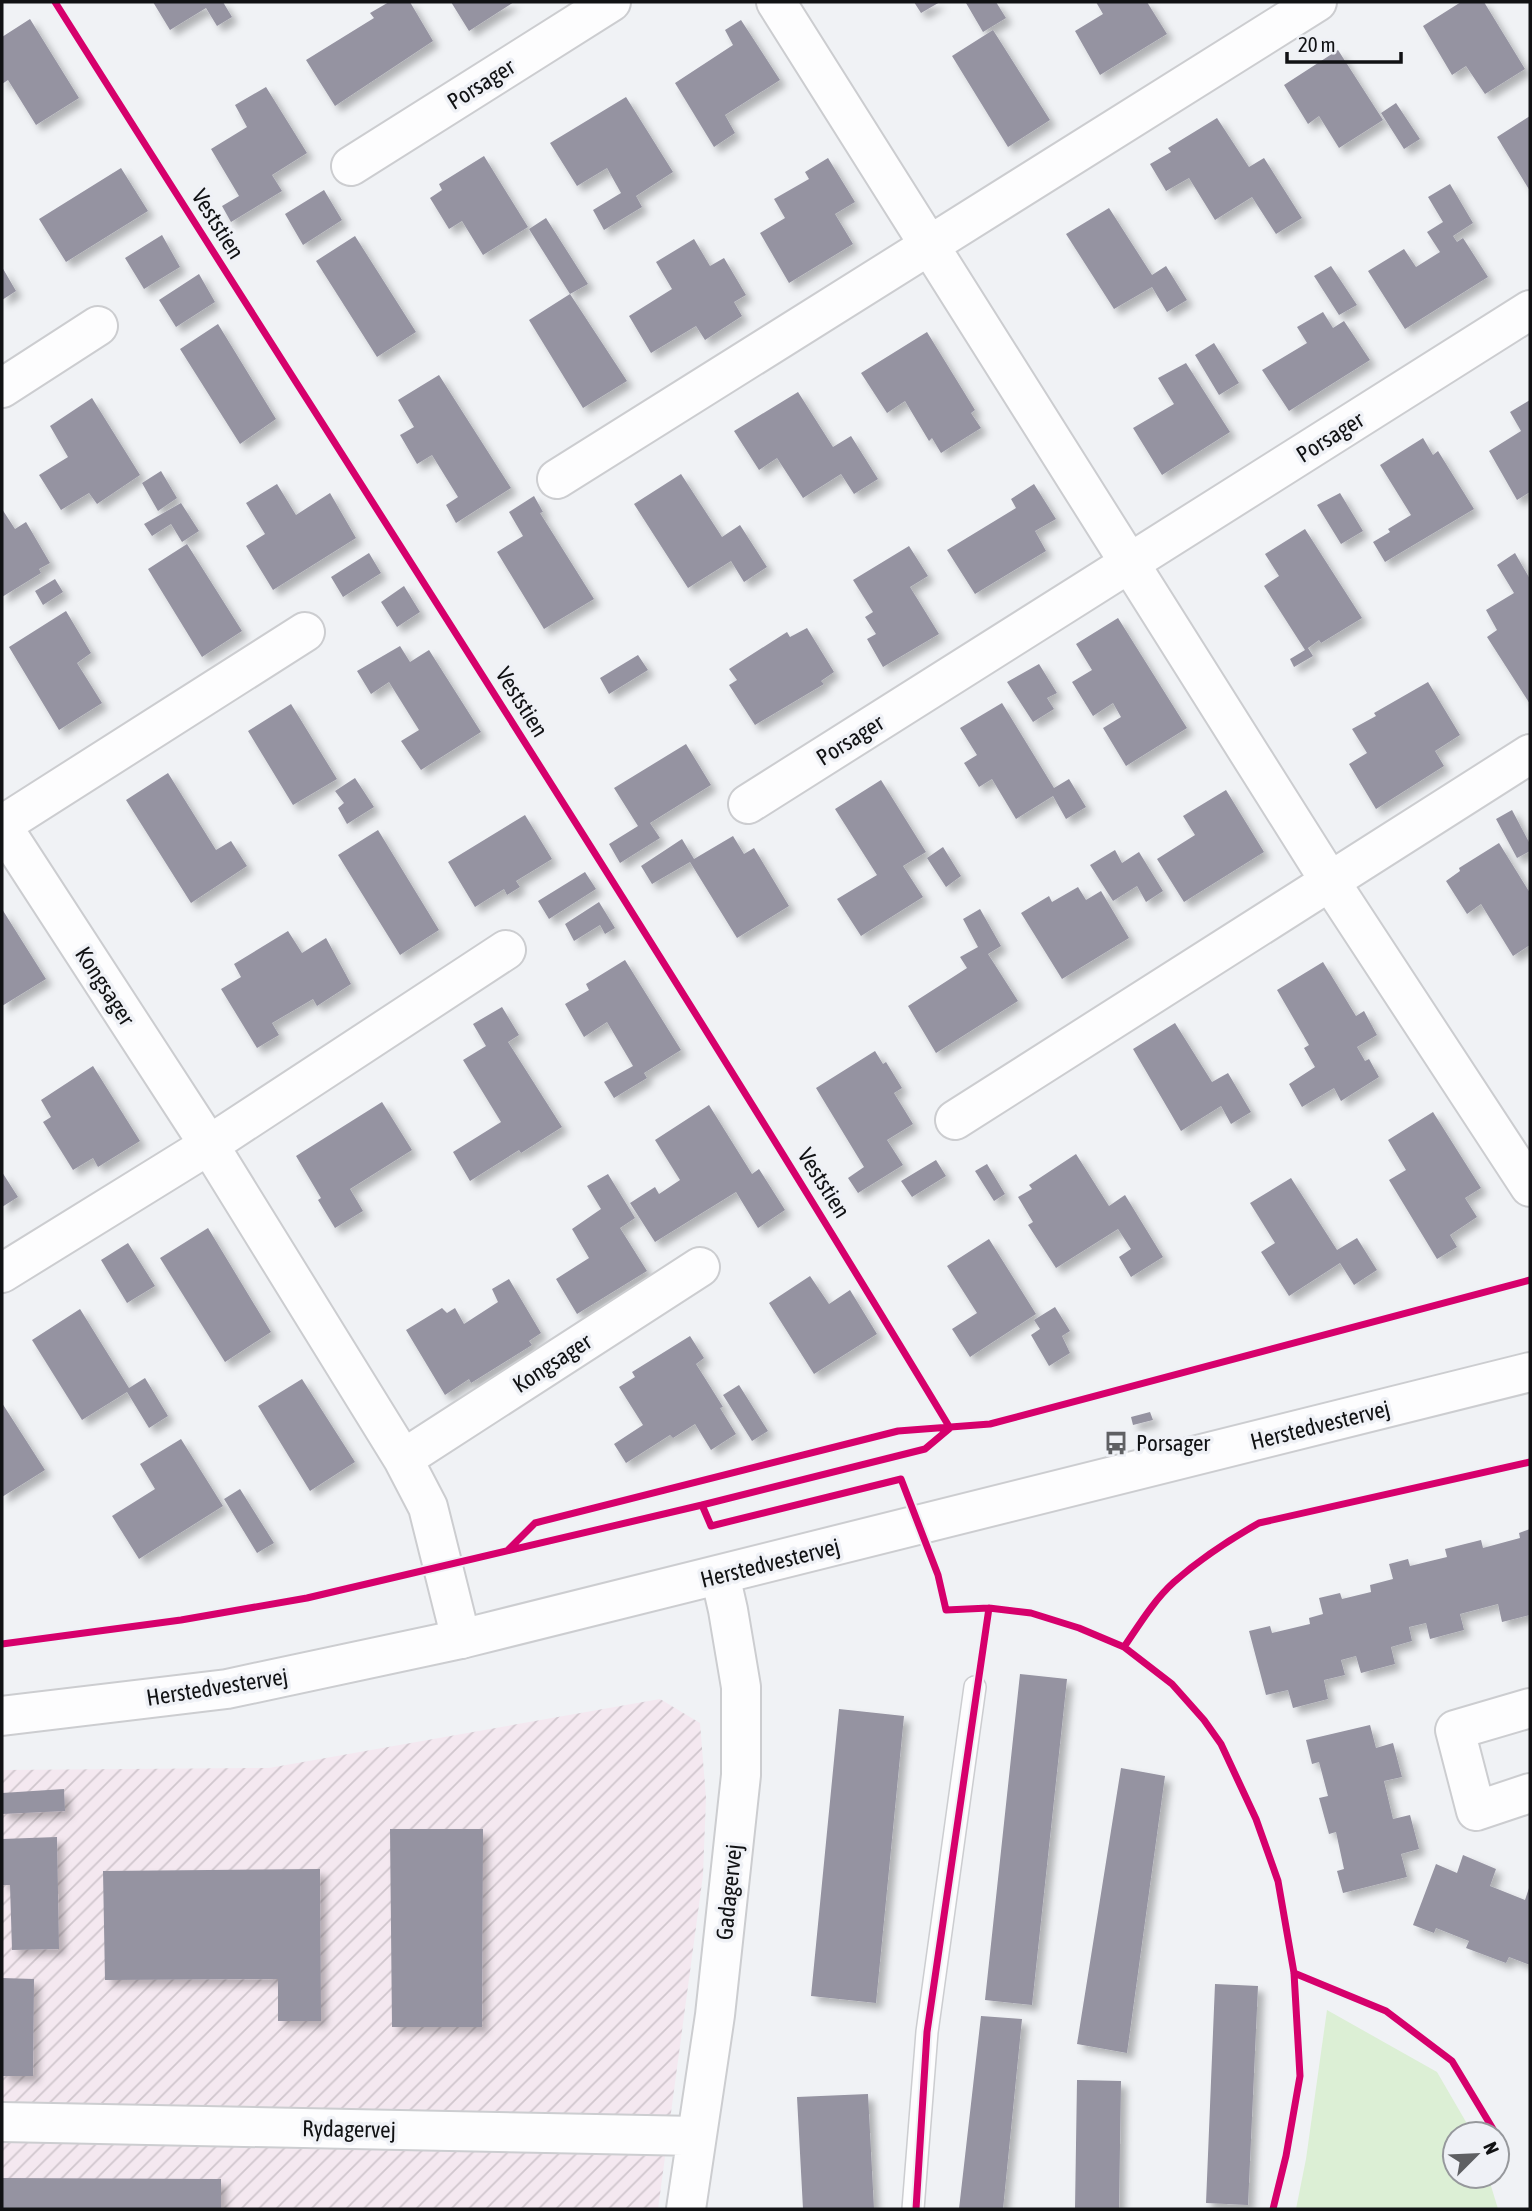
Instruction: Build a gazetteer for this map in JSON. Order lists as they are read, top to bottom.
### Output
{
  "streets": {
    "street": [
      "Porsager",
      "Kongsager",
      "Herstedvestervej",
      "Gadagervej",
      "Rydagervej"
    ],
    "cycle path": ["Veststien"]
  },
  "crossings": [
    ["Kongsager", "Herstedvestervej"],
    ["Herstedvestervej", "Gadagervej"],
    ["Gadagervej", "Rydagervej"]
  ],
  "places": {
    "bus stop": ["Porsager"]
  },
  "scale_bar": "20 m",
  "north": "top right"
}
